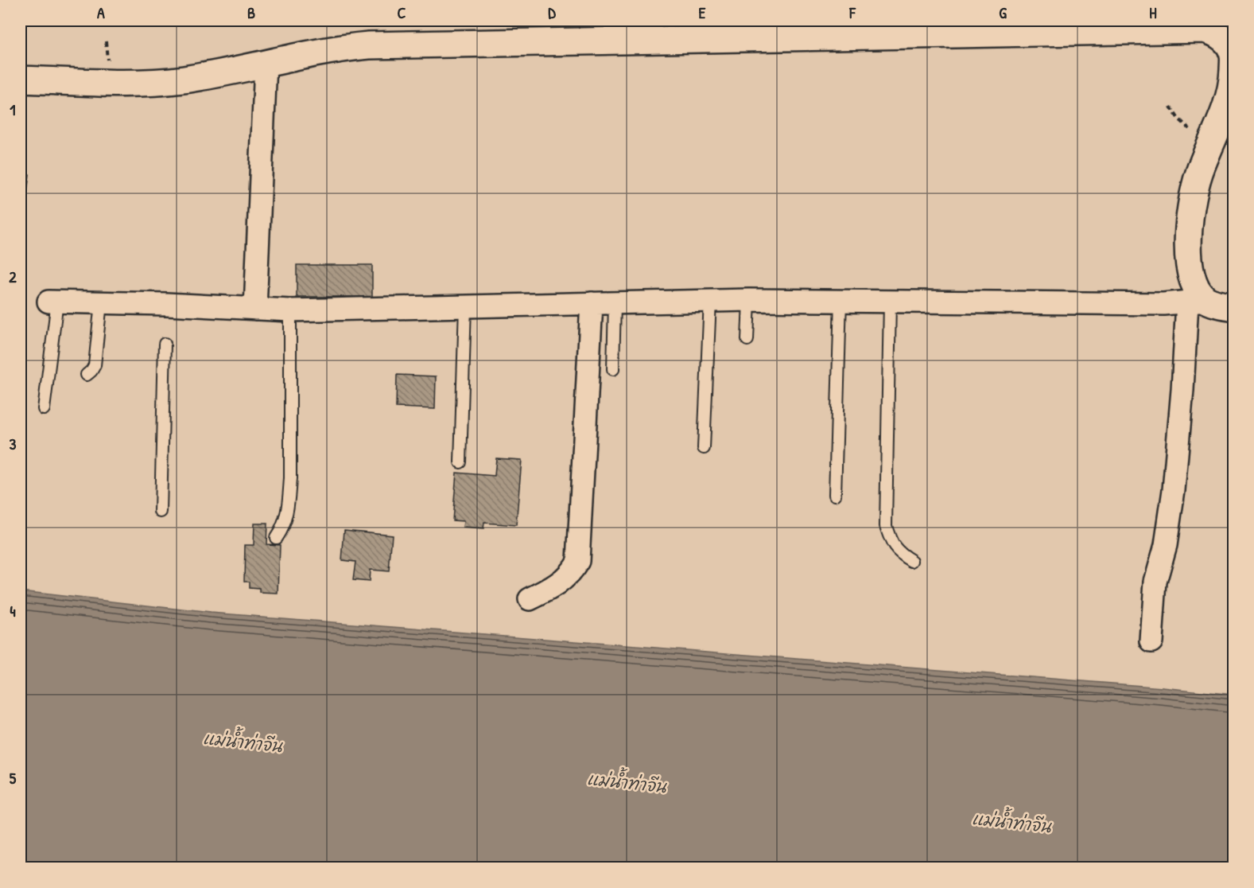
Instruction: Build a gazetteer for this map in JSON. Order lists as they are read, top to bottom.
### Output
{
  "water": ["แม่น้ำท่าจีน"],
  "grid": {
    "columns": [
      "A",
      "B",
      "C",
      "D",
      "E",
      "F",
      "G",
      "H"
    ],
    "rows": [
      "1",
      "2",
      "3",
      "4",
      "5"
    ]
  }
}
